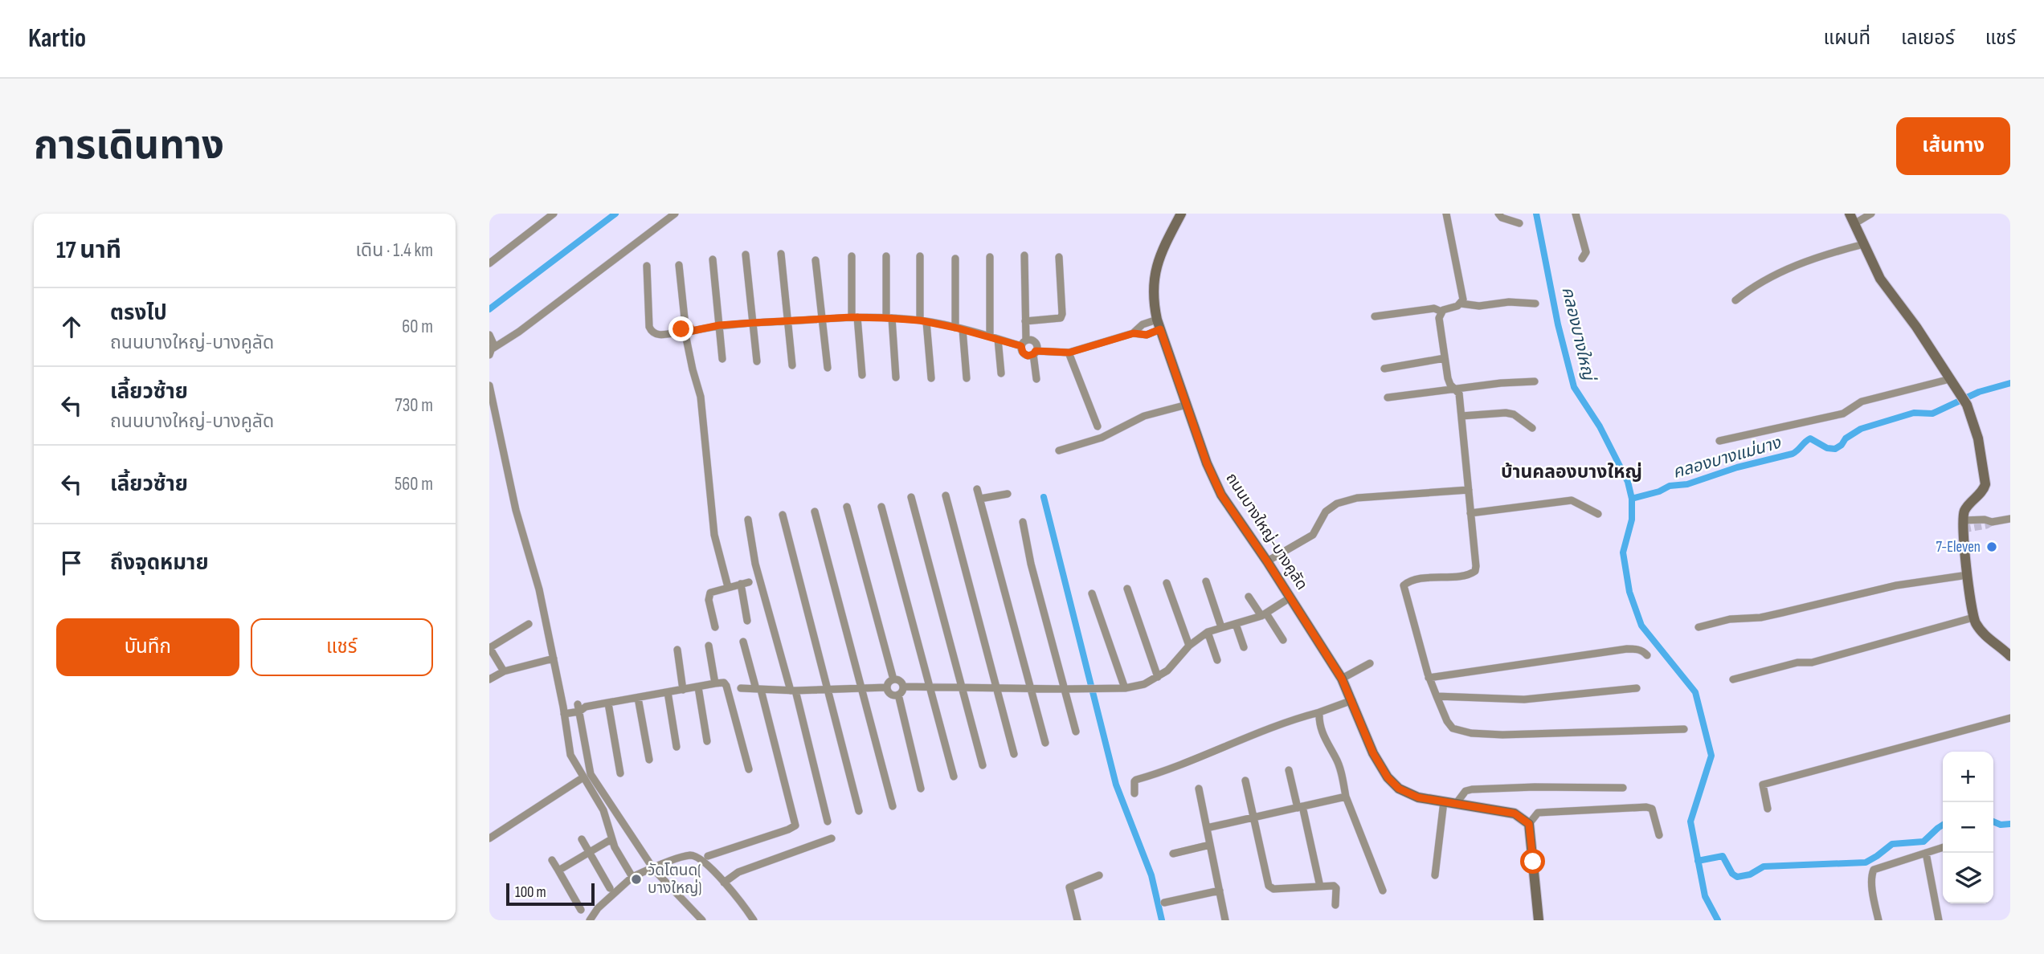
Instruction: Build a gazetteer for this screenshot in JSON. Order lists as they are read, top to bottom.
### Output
{
  "streets": {
    "street": ["ถนนบางใหญ่-บางคูลัด"]
  },
  "districts": ["บ้านคลองบางใหญ่"],
  "water": ["คลองบางใหญ่", "คลองบางแม่นาง"],
  "places": ["7-Eleven", "วัดโตนด( บางใหญ่)"],
  "scale_bar": "100 m",
  "page": {
    "header": "Kartio",
    "nav": ["แผนที่", "เลเยอร์", "แชร์"],
    "title": "การเดินทาง",
    "buttons": [
      "เส้นทาง",
      ["บันทึก", "แชร์"]
    ],
    "heading": ["17 นาที", "เดิน · 1.4 km"],
    "list": [
      ["ตรงไป", "ถนนบางใหญ่-บางคูลัด", "60 m"],
      ["เลี้ยวซ้าย", "ถนนบางใหญ่-บางคูลัด", "730 m"],
      ["เลี้ยวซ้าย", "560 m"],
      "ถึงจุดหมาย"
    ],
    "map_buttons": ["+", "−"],
    "scale": "100 m"
  }
}
